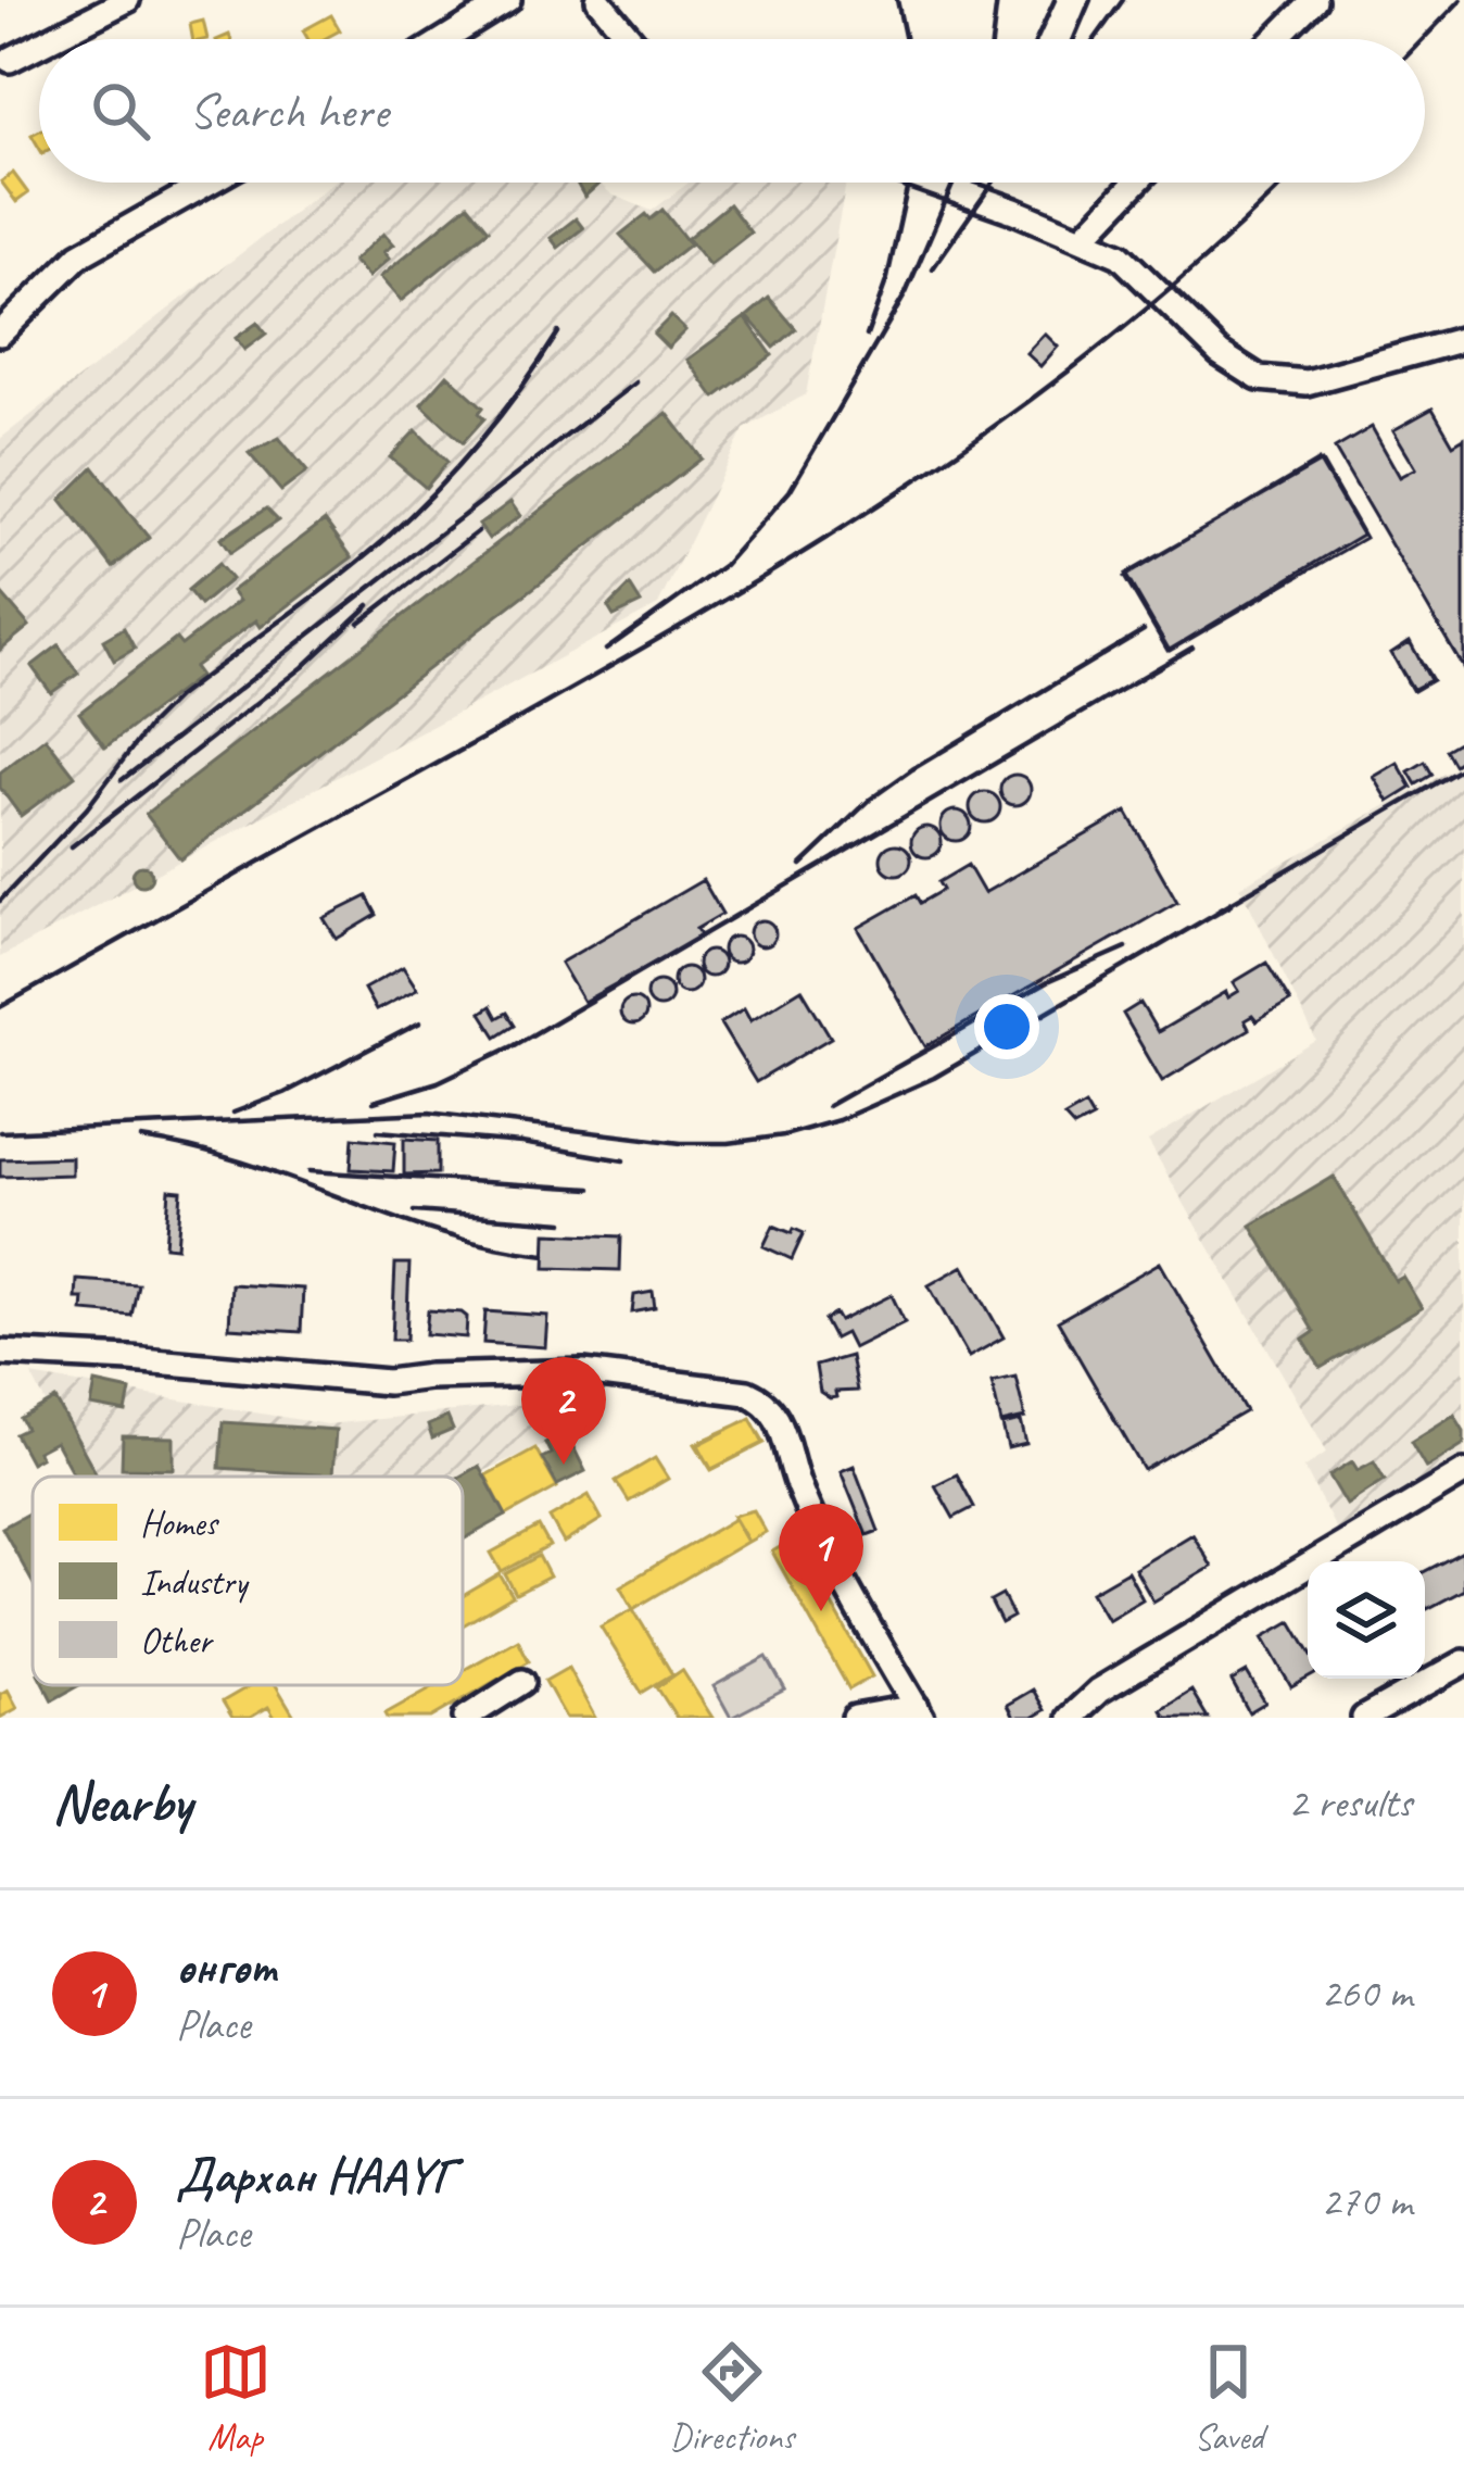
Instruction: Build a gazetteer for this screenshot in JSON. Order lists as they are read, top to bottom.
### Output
{
  "legend": ["Homes", "Industry", "Other"],
  "page": {
    "search": "Search here",
    "pins": ["2", "1"],
    "heading": ["Nearby", "2 results"],
    "list": [
      {
        "mark": "1",
        "name": "өнгөт",
        "note": "Place",
        "value": "260 m"
      },
      {
        "mark": "2",
        "name": "Дархан НААҮГ",
        "note": "Place",
        "value": "270 m"
      }
    ],
    "nav": ["Map", "Directions", "Saved"]
  }
}
